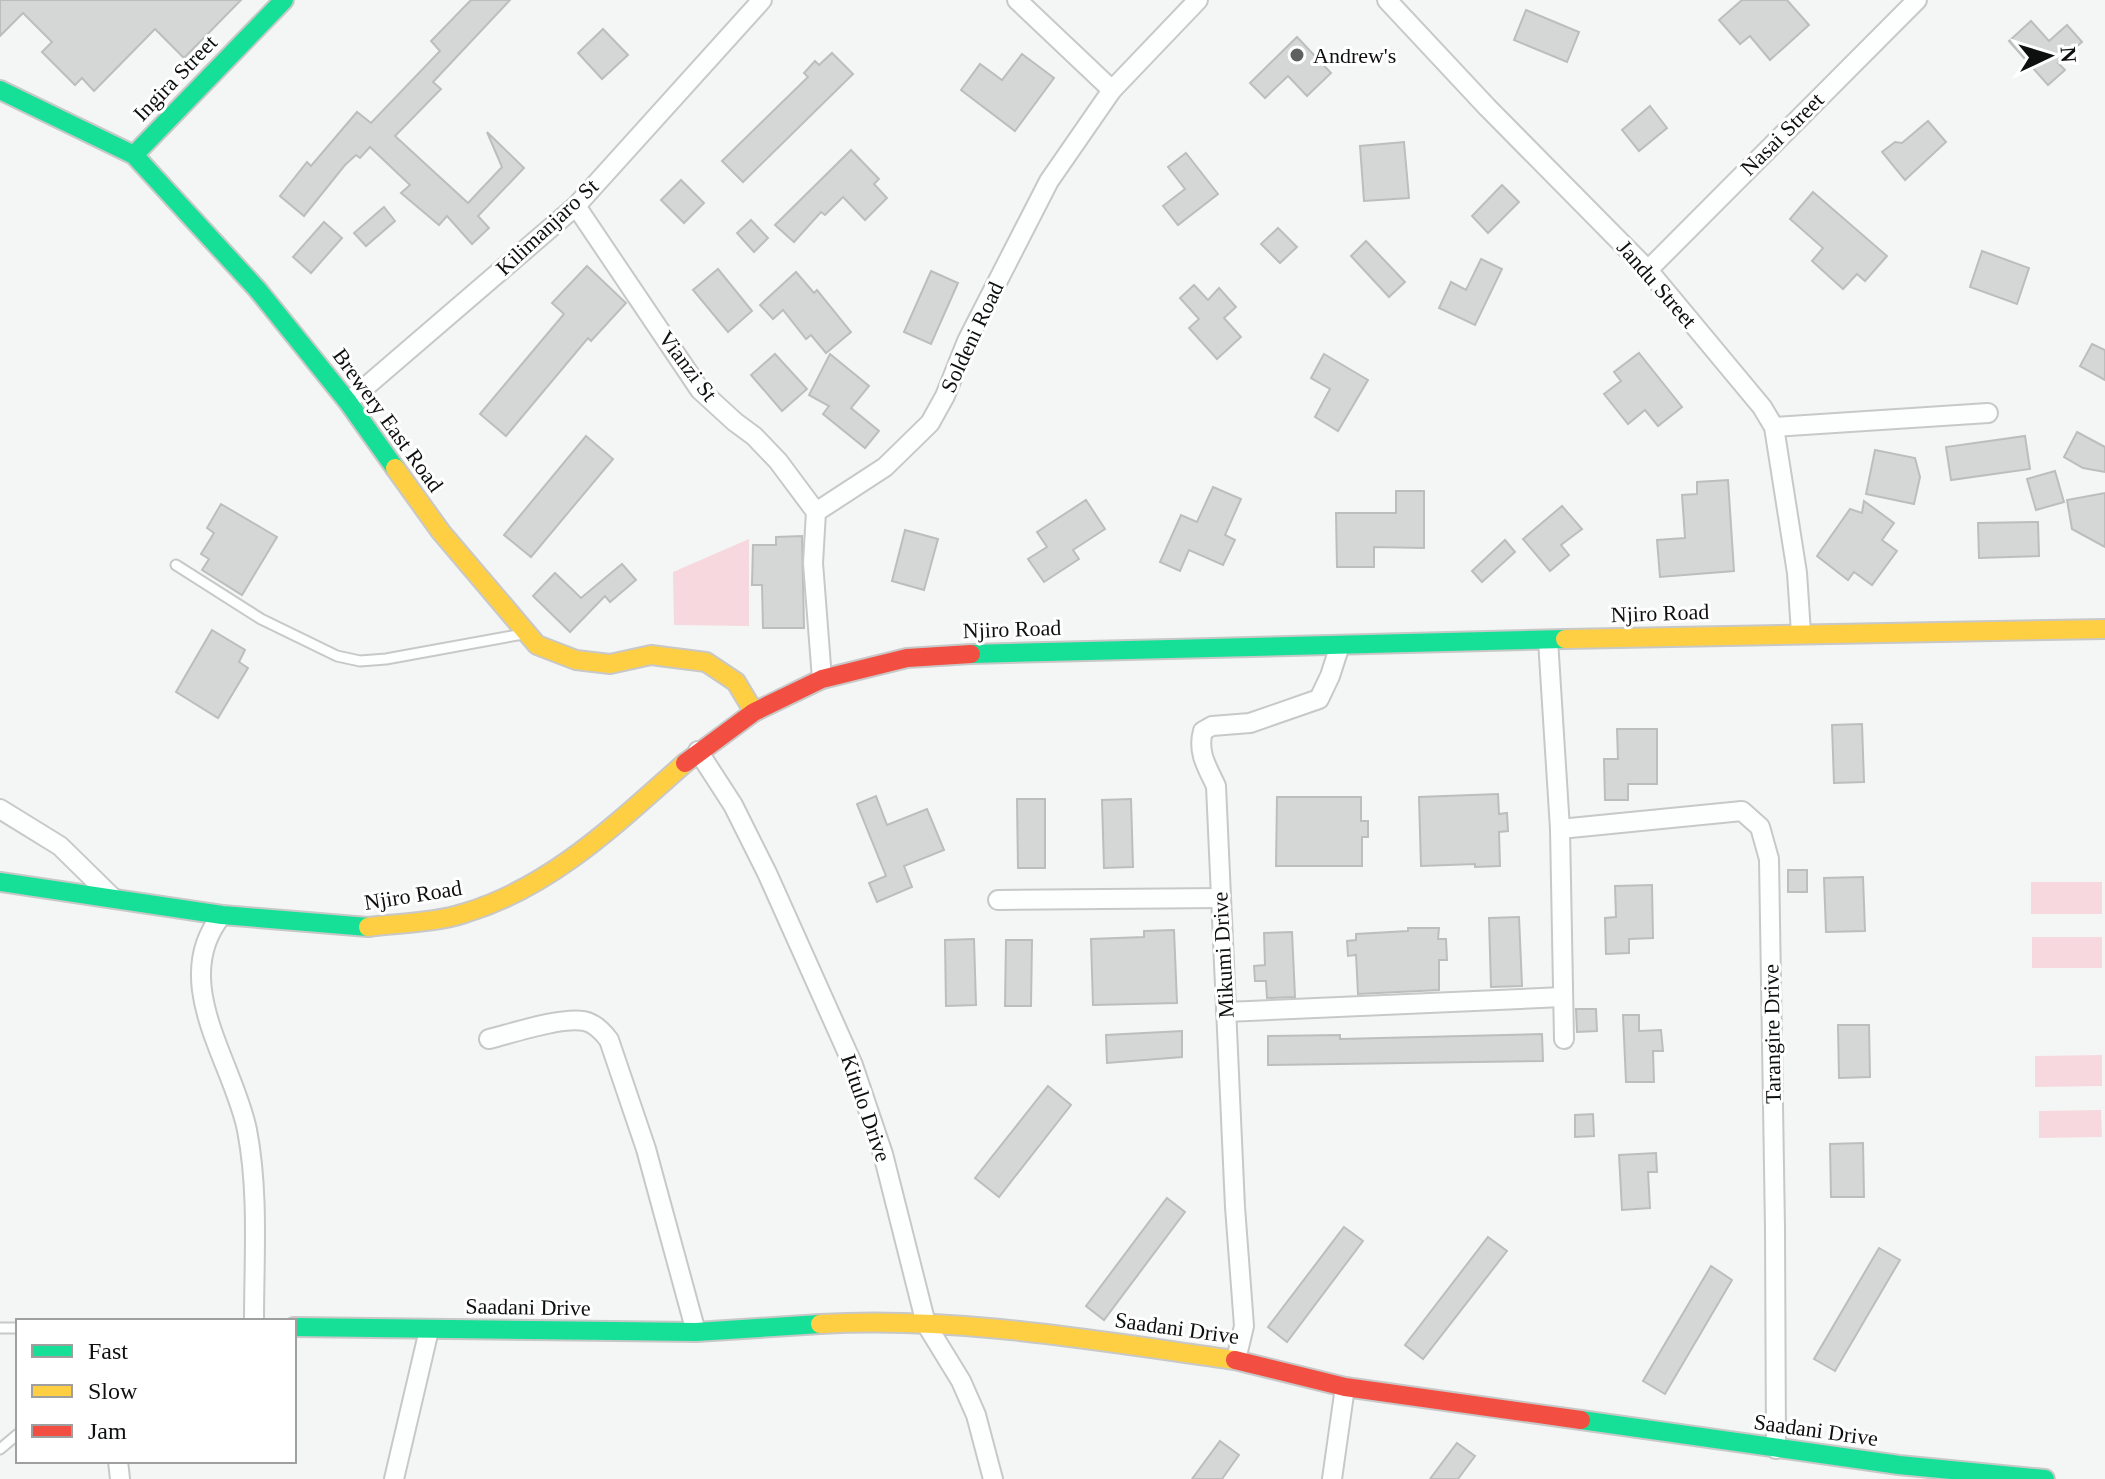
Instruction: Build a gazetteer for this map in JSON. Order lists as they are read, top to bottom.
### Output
{
  "streets": {
    "street": [
      "Ingira Street",
      "Nasai Street",
      "Kilimanjaro St",
      "Jandu Street",
      "Soldeni Road",
      "Vianzi St",
      "Brewery East Road",
      "Njiro Road",
      "Mikumi Drive",
      "Tarangire Drive",
      "Kitulo Drive",
      "Saadani Drive"
    ]
  },
  "crossings": [
    ["Ingira Street", "Brewery East Road"],
    ["Nasai Street", "Jandu Street"],
    ["Kilimanjaro St", "Vianzi St"],
    ["Kilimanjaro St", "Brewery East Road"],
    ["Jandu Street", "Njiro Road"],
    ["Soldeni Road", "Vianzi St"],
    ["Brewery East Road", "Njiro Road"],
    ["Njiro Road", "Mikumi Drive"],
    ["Njiro Road", "Kitulo Drive"],
    ["Mikumi Drive", "Saadani Drive"],
    ["Tarangire Drive", "Saadani Drive"],
    ["Kitulo Drive", "Saadani Drive"]
  ],
  "places": ["Andrew's"],
  "legend": ["Fast", "Slow", "Jam"],
  "north": "right"
}
